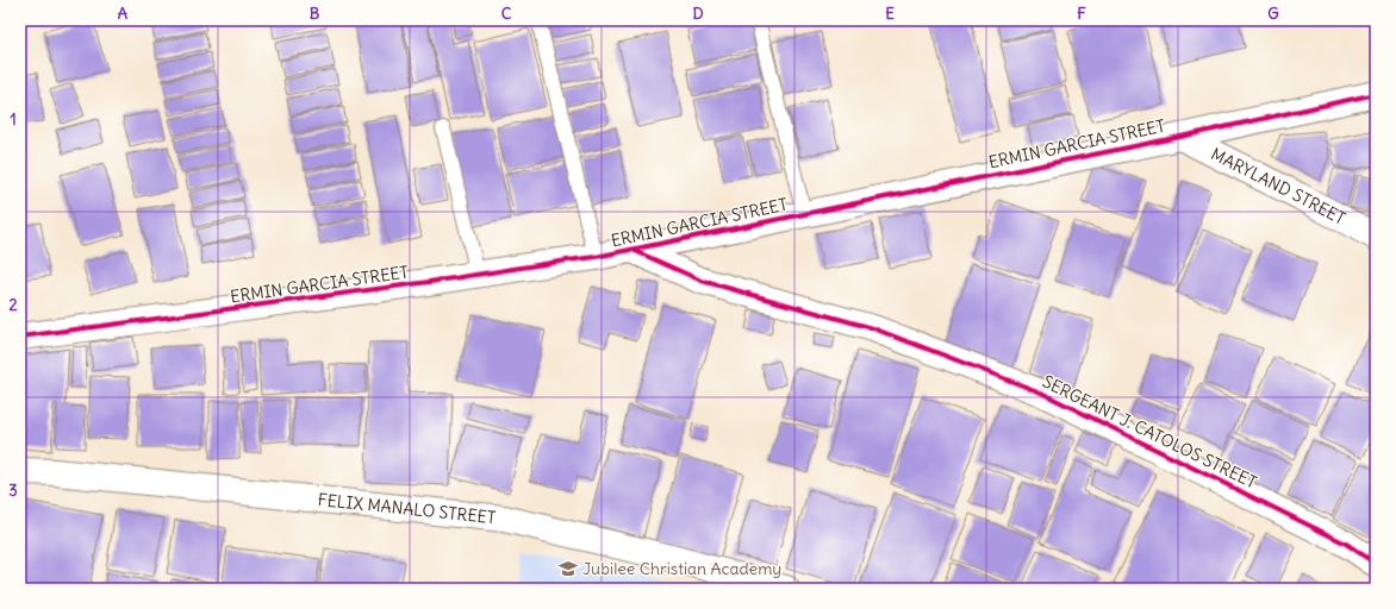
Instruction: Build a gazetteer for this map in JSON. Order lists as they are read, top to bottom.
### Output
{
  "streets": {
    "street": [
      "ERMIN GARCIA STREET",
      "MARYLAND STREET",
      "SERGEANT J. CATOLOS STREET",
      "FELIX MANALO STREET"
    ]
  },
  "crossings": [
    ["ERMIN GARCIA STREET", "MARYLAND STREET"],
    ["ERMIN GARCIA STREET", "SERGEANT J. CATOLOS STREET"]
  ],
  "places": {
    "school or university": ["Jubilee Christian Academy"]
  },
  "grid": {
    "columns": [
      "A",
      "B",
      "C",
      "D",
      "E",
      "F",
      "G"
    ],
    "rows": ["1", "2", "3"]
  }
}
